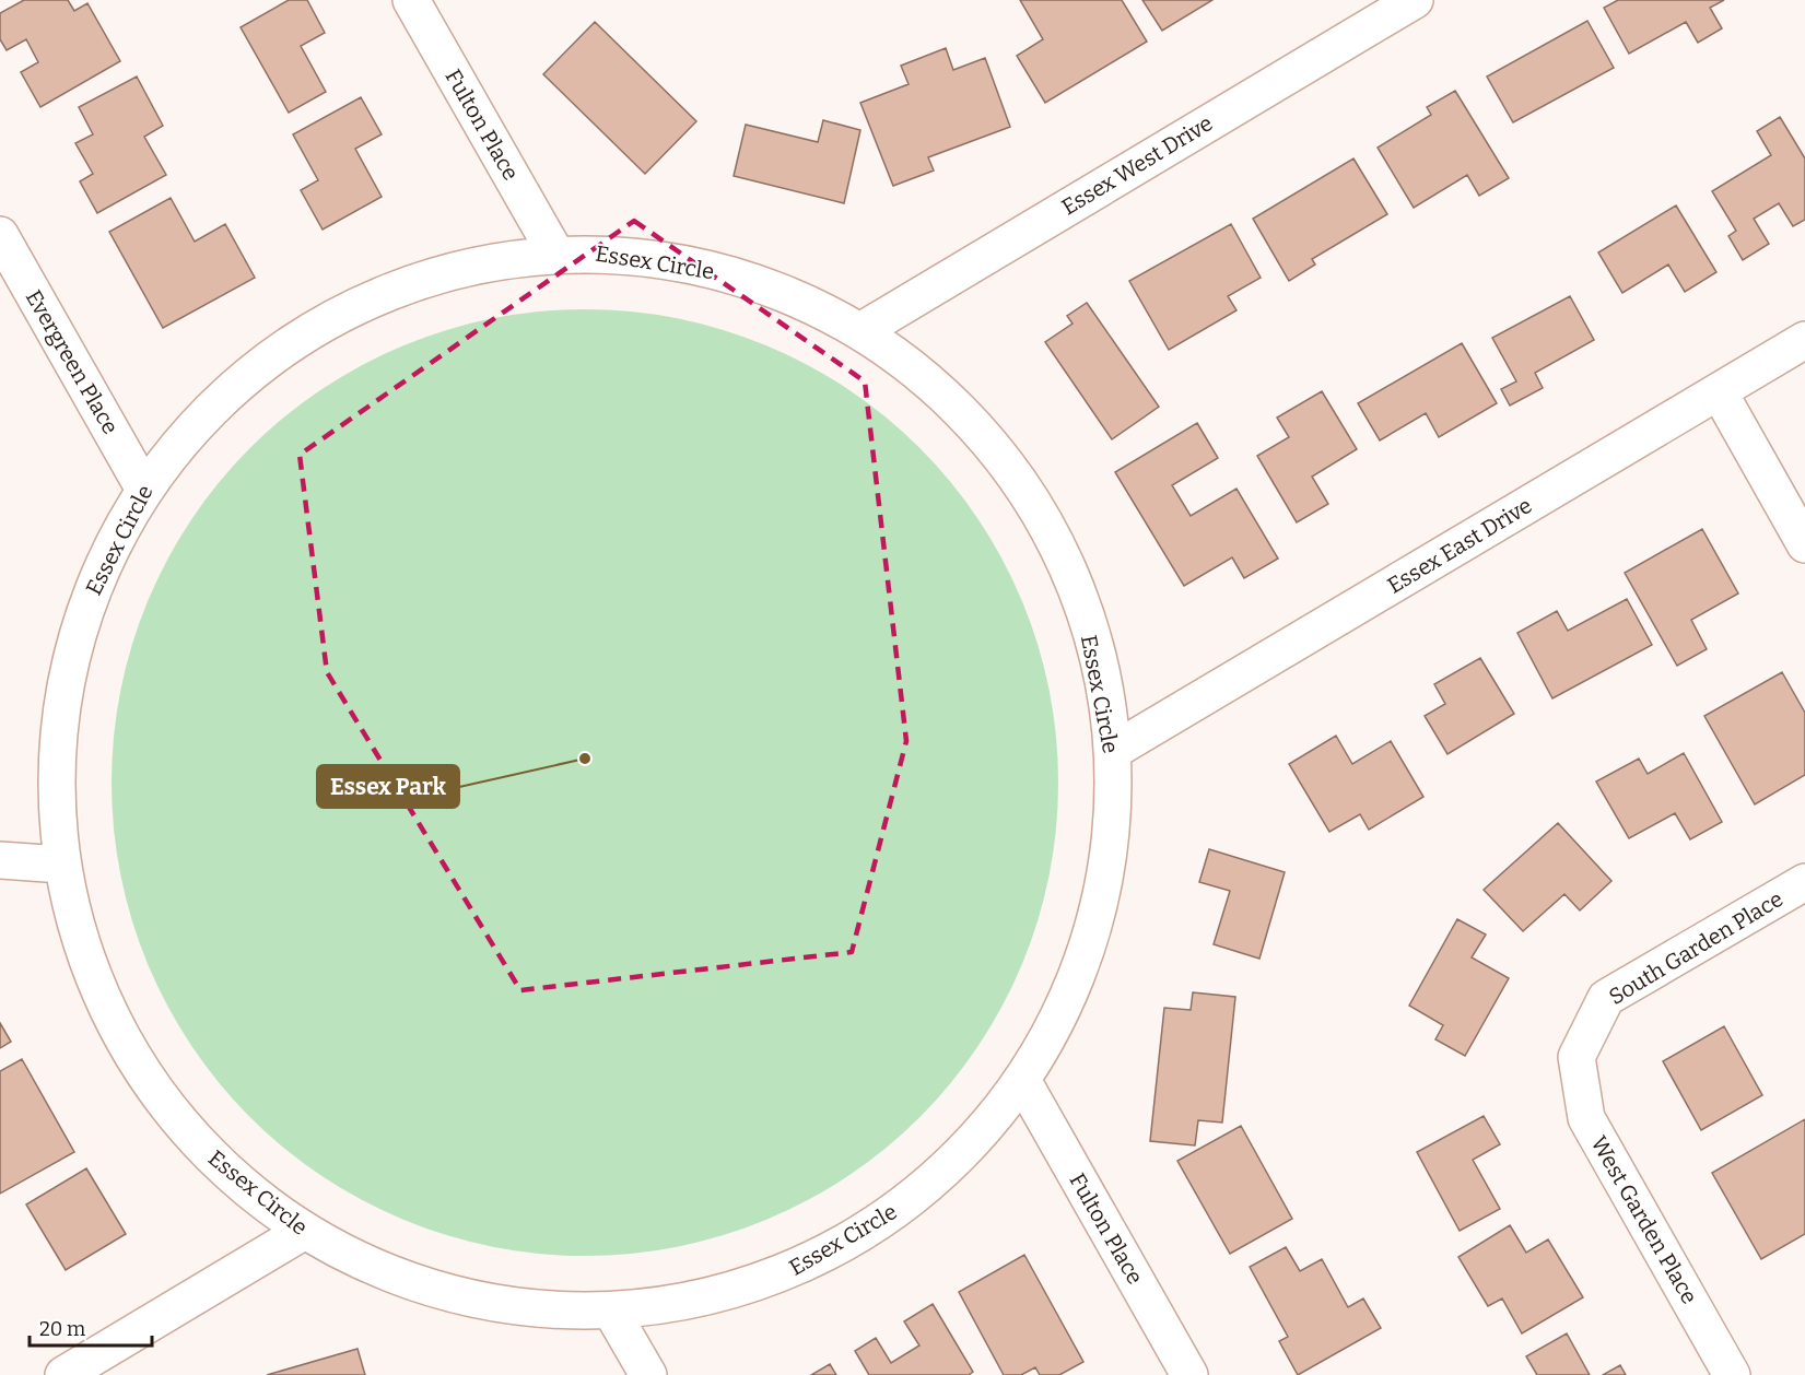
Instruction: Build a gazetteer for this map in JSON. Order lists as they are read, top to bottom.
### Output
{
  "streets": {
    "street": [
      "Fulton Place",
      "Essex West Drive",
      "Essex Circle",
      "Evergreen Place",
      "Essex East Drive",
      "South Garden Place",
      "West Garden Place"
    ]
  },
  "crossings": [
    ["Fulton Place", "Essex Circle"],
    ["Essex West Drive", "Essex Circle"],
    ["Essex Circle", "Evergreen Place"],
    ["Essex Circle", "Essex East Drive"],
    ["South Garden Place", "West Garden Place"]
  ],
  "places": ["Essex Park"],
  "scale_bar": "20 m"
}
